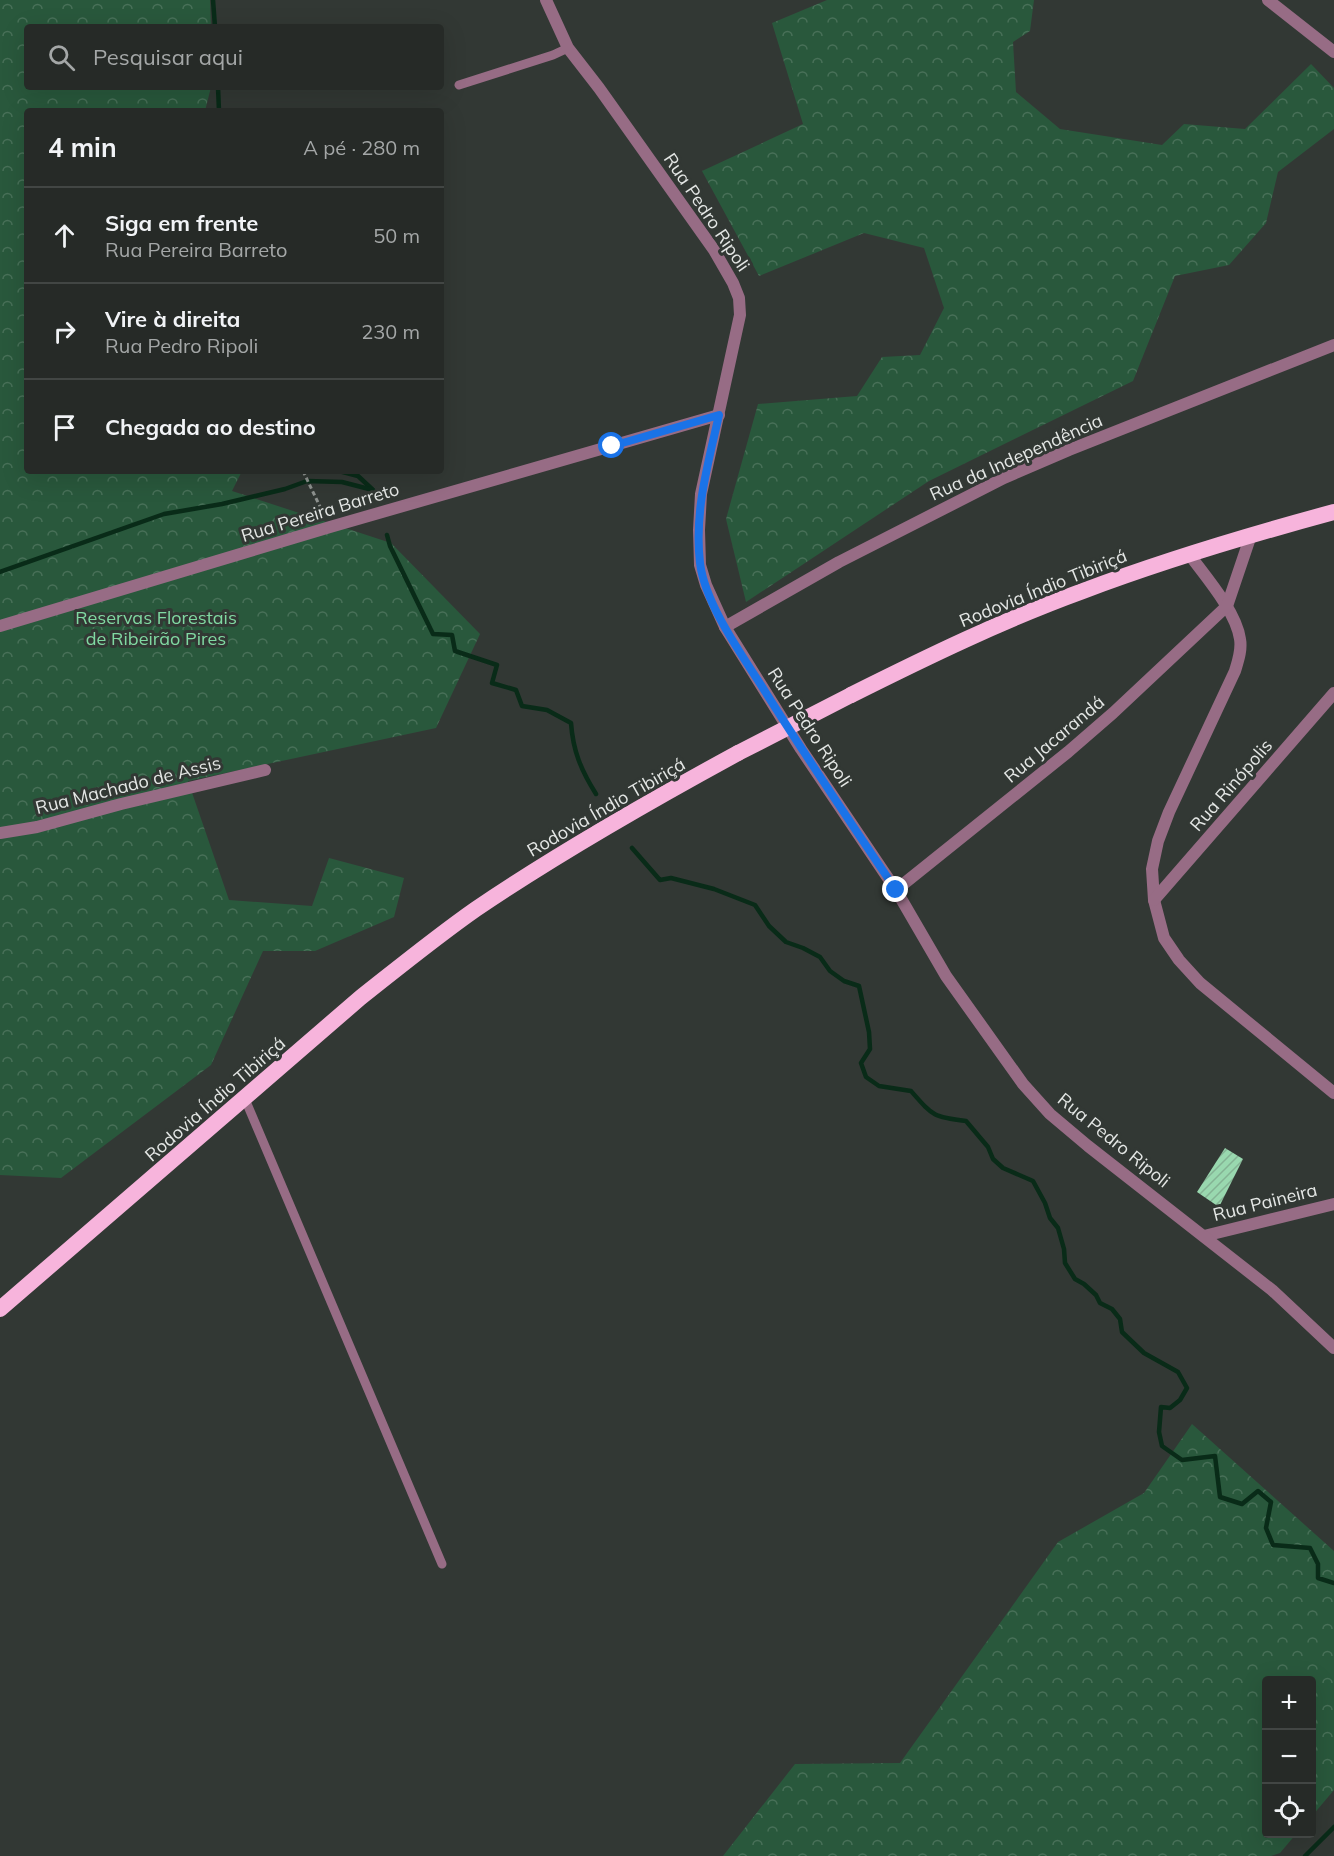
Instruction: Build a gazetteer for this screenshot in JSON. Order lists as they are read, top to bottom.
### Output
{
  "streets": {
    "highway": ["Rodovia Índio Tibiriçá"],
    "street": [
      "Rua Pedro Ripoli",
      "Rua da Independência",
      "Rua Pereira Barreto",
      "Rua Jacarandá",
      "Rua Machado de Assis",
      "Rua Rinópolis",
      "Rua Paineira"
    ]
  },
  "crossings": [
    ["Rua Pedro Ripoli", "Rua da Independência"],
    ["Rua Pedro Ripoli", "Rua Pereira Barreto"],
    ["Rua Pedro Ripoli", "Rua Jacarandá"],
    ["Rua Pedro Ripoli", "Rua Paineira"]
  ],
  "parks": ["Reservas Florestais de Ribeirão Pires"],
  "page": {
    "search": "Pesquisar aqui",
    "heading": ["4 min", "A pé · 280 m"],
    "list": [
      ["Siga em frente", "Rua Pereira Barreto", "50 m"],
      ["Vire à direita", "Rua Pedro Ripoli", "230 m"],
      "Chegada ao destino"
    ],
    "map_buttons": ["+", "−"]
  }
}
